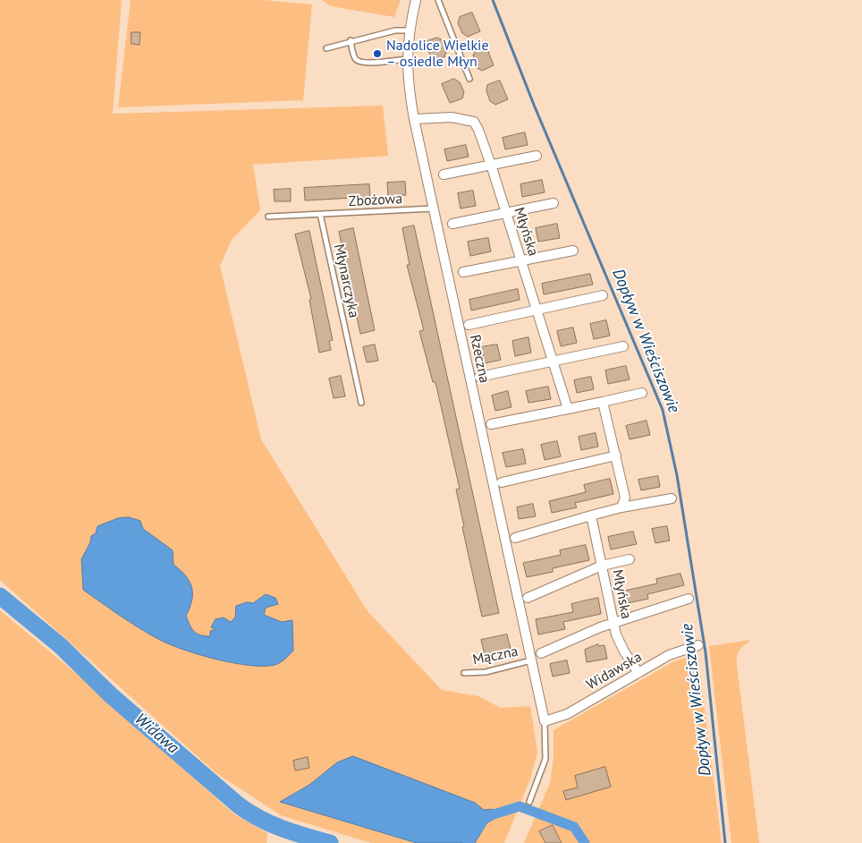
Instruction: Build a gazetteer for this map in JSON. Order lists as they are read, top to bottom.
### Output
{
  "streets": {
    "street": ["Młyńska", "Rzeczna", "Widawska"],
    "lane": ["Zbożowa", "Młynarczyka", "Mączna"]
  },
  "crossings": [
    ["Zbożowa", "Młynarczyka"],
    ["Zbożowa", "Rzeczna"],
    ["Młyńska", "Rzeczna"],
    ["Młyńska", "Widawska"],
    ["Rzeczna", "Mączna"],
    ["Rzeczna", "Widawska"]
  ],
  "water": ["Dopływ w Wieściszowie", "Widawa"],
  "places": ["Nadolice Wielkie – osiedle Młyn"]
}
